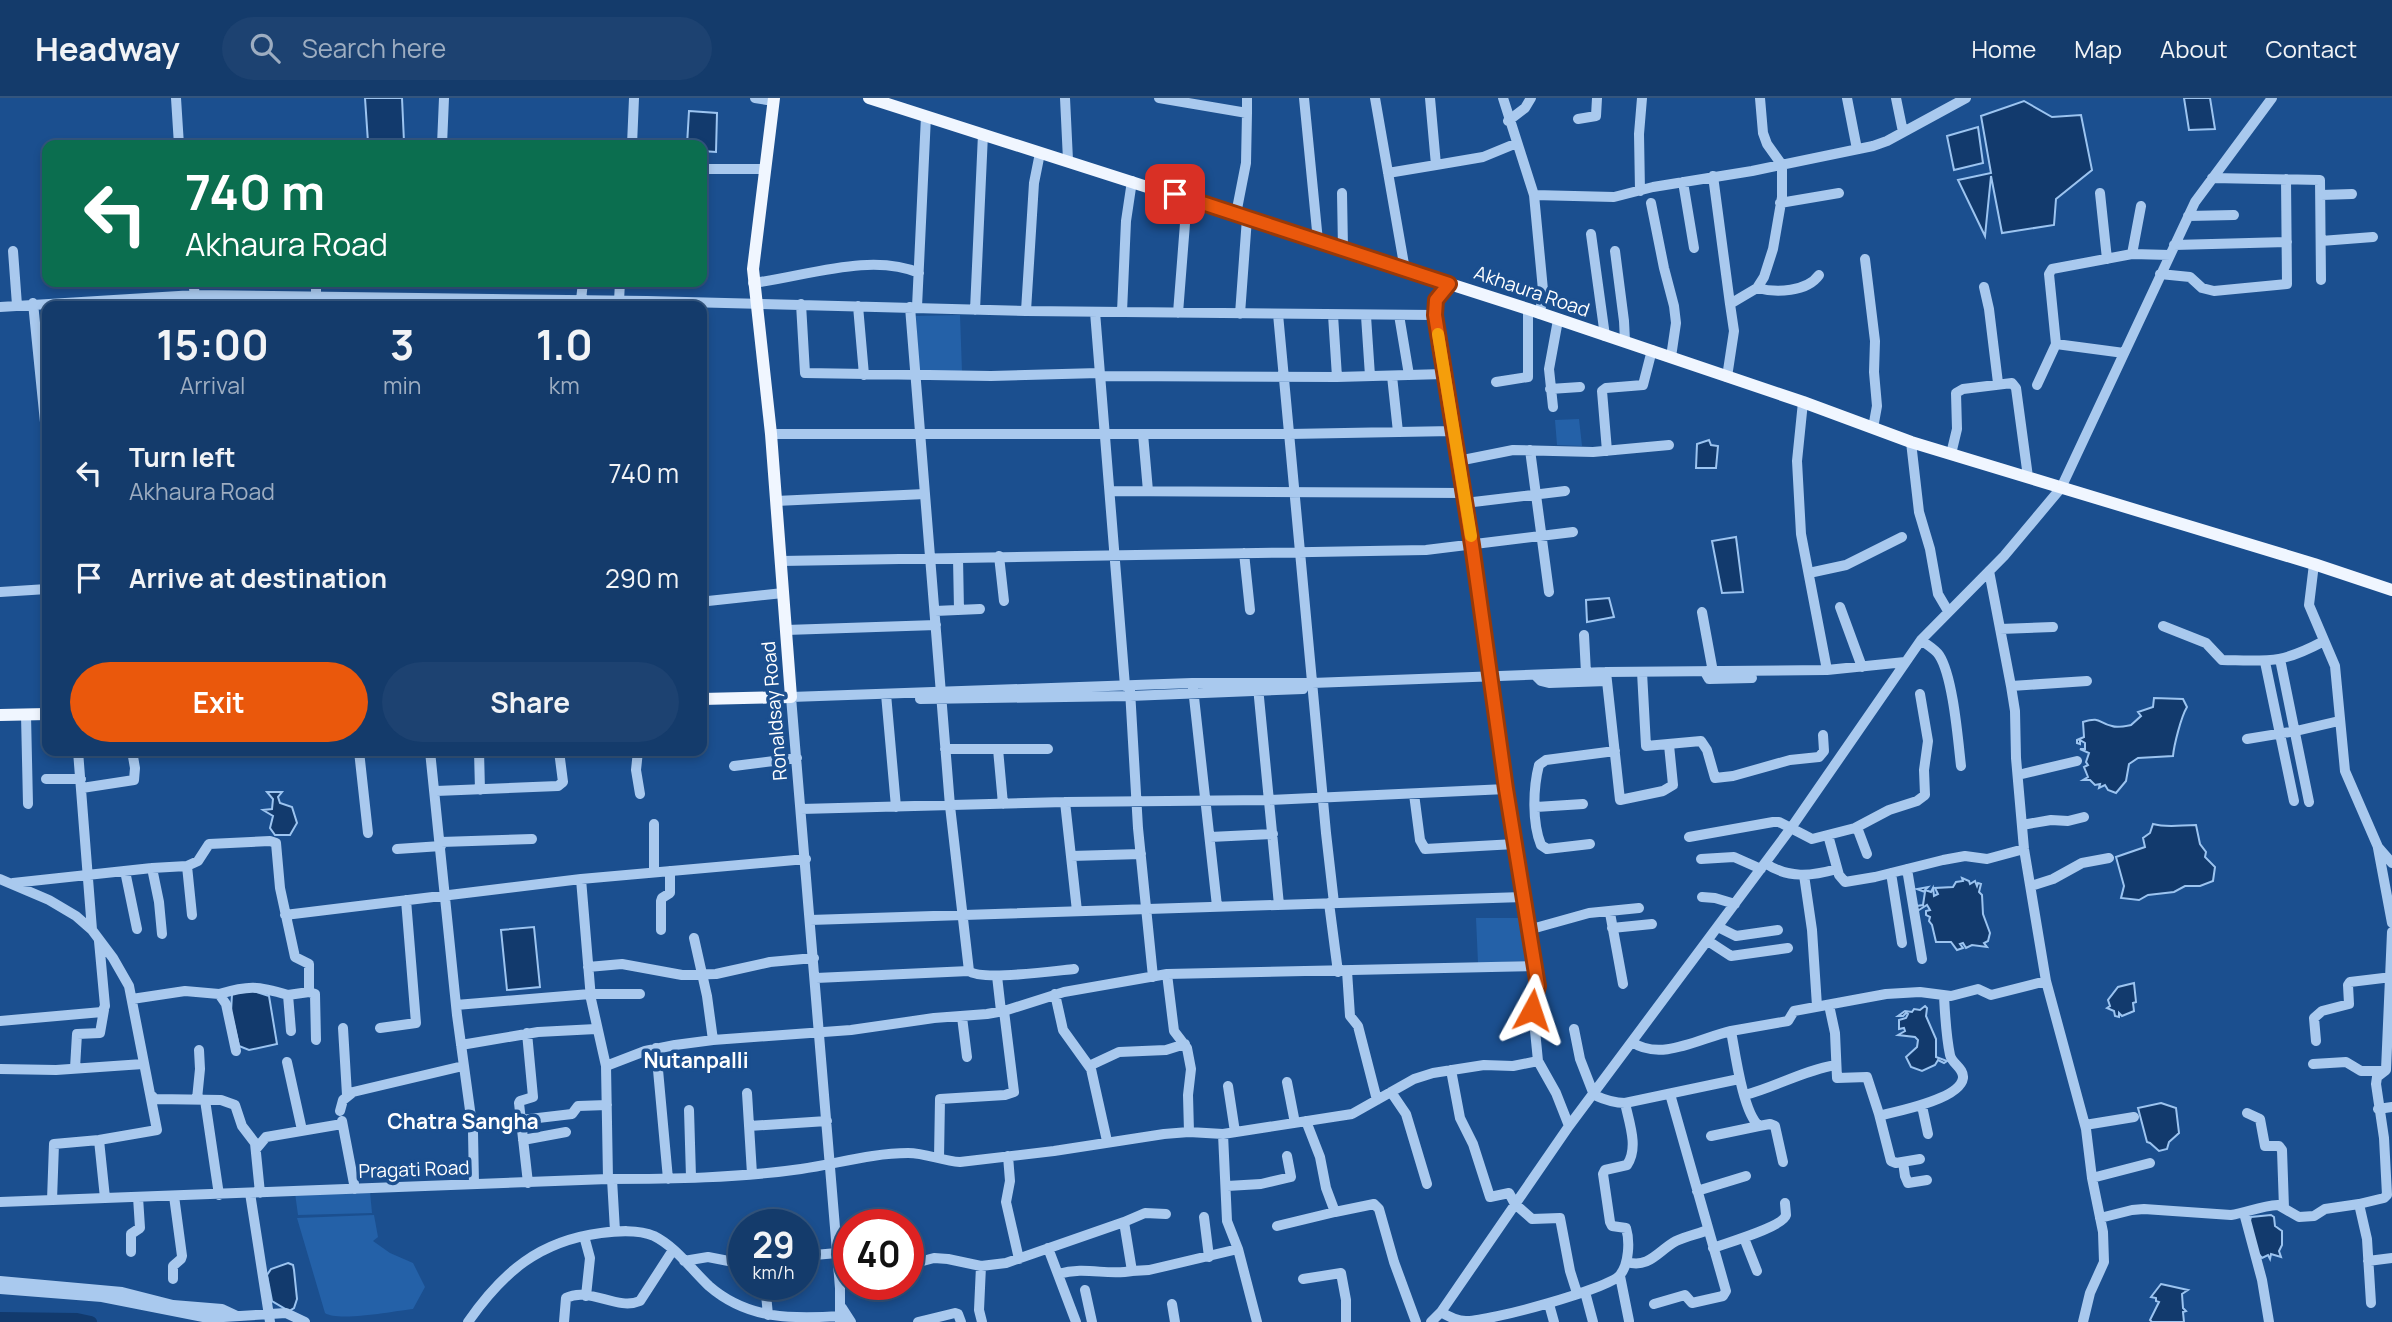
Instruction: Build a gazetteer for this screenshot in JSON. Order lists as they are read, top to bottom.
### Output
{
  "streets": {
    "main road": ["Akhaura Road", "Ronaldsay Road"],
    "street": ["Pragati Road"]
  },
  "crossings": [
    ["Ronaldsay Road", "Pragati Road"]
  ],
  "districts": ["Nutanpalli", "Chatra Sangha"],
  "page": {
    "header": "Headway",
    "search": "Search here",
    "nav": [
      "Home",
      "Map",
      "About",
      "Contact"
    ],
    "turn": ["740 m", "Akhaura Road"],
    "eta": [
      "15:00",
      "Arrival",
      "3",
      "min",
      "1.0",
      "km"
    ],
    "list": [
      {
        "name": "Turn left",
        "note": "Akhaura Road",
        "value": "740 m"
      },
      {
        "name": "Arrive at destination",
        "value": "290 m"
      }
    ],
    "buttons": ["Exit", "Share"],
    "speed": "29 km/h",
    "limit": "40"
  }
}
